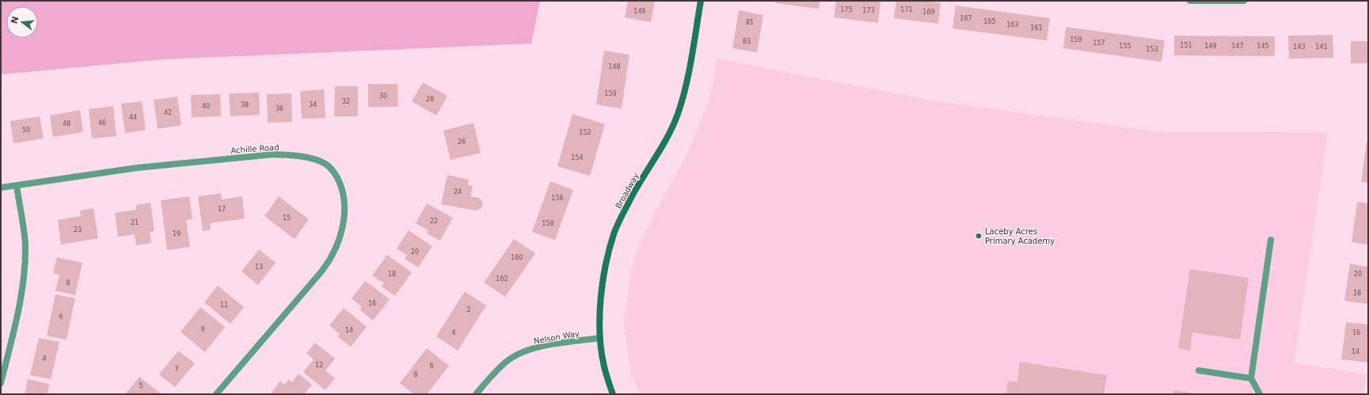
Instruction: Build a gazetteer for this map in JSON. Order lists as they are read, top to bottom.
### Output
{
  "streets": {
    "street": ["Achille Road", "Broadway", "Nelson Way"]
  },
  "crossings": [
    ["Broadway", "Nelson Way"]
  ],
  "places": ["Laceby Acres Primary Academy"],
  "house_numbers": [
    "175",
    "171",
    "173",
    "146",
    "169",
    "167",
    "165",
    "81",
    "163",
    "161",
    "159",
    "83",
    "157",
    "151",
    "155",
    "149",
    "147",
    "145",
    "143",
    "141",
    "153",
    "148",
    "150",
    "30",
    "28",
    "32",
    "38",
    "34",
    "40",
    "36",
    "42",
    "44",
    "46",
    "48",
    "50",
    "152",
    "26",
    "154",
    "24",
    "156",
    "17",
    "15",
    "22",
    "21",
    "158",
    "23",
    "19",
    "20",
    "160",
    "13",
    "18",
    "20",
    "162",
    "8",
    "18",
    "16",
    "11",
    "2",
    "6",
    "9",
    "14",
    "4",
    "16",
    "14",
    "4",
    "12",
    "6",
    "7",
    "8",
    "5"
  ],
  "north": "left"
}
